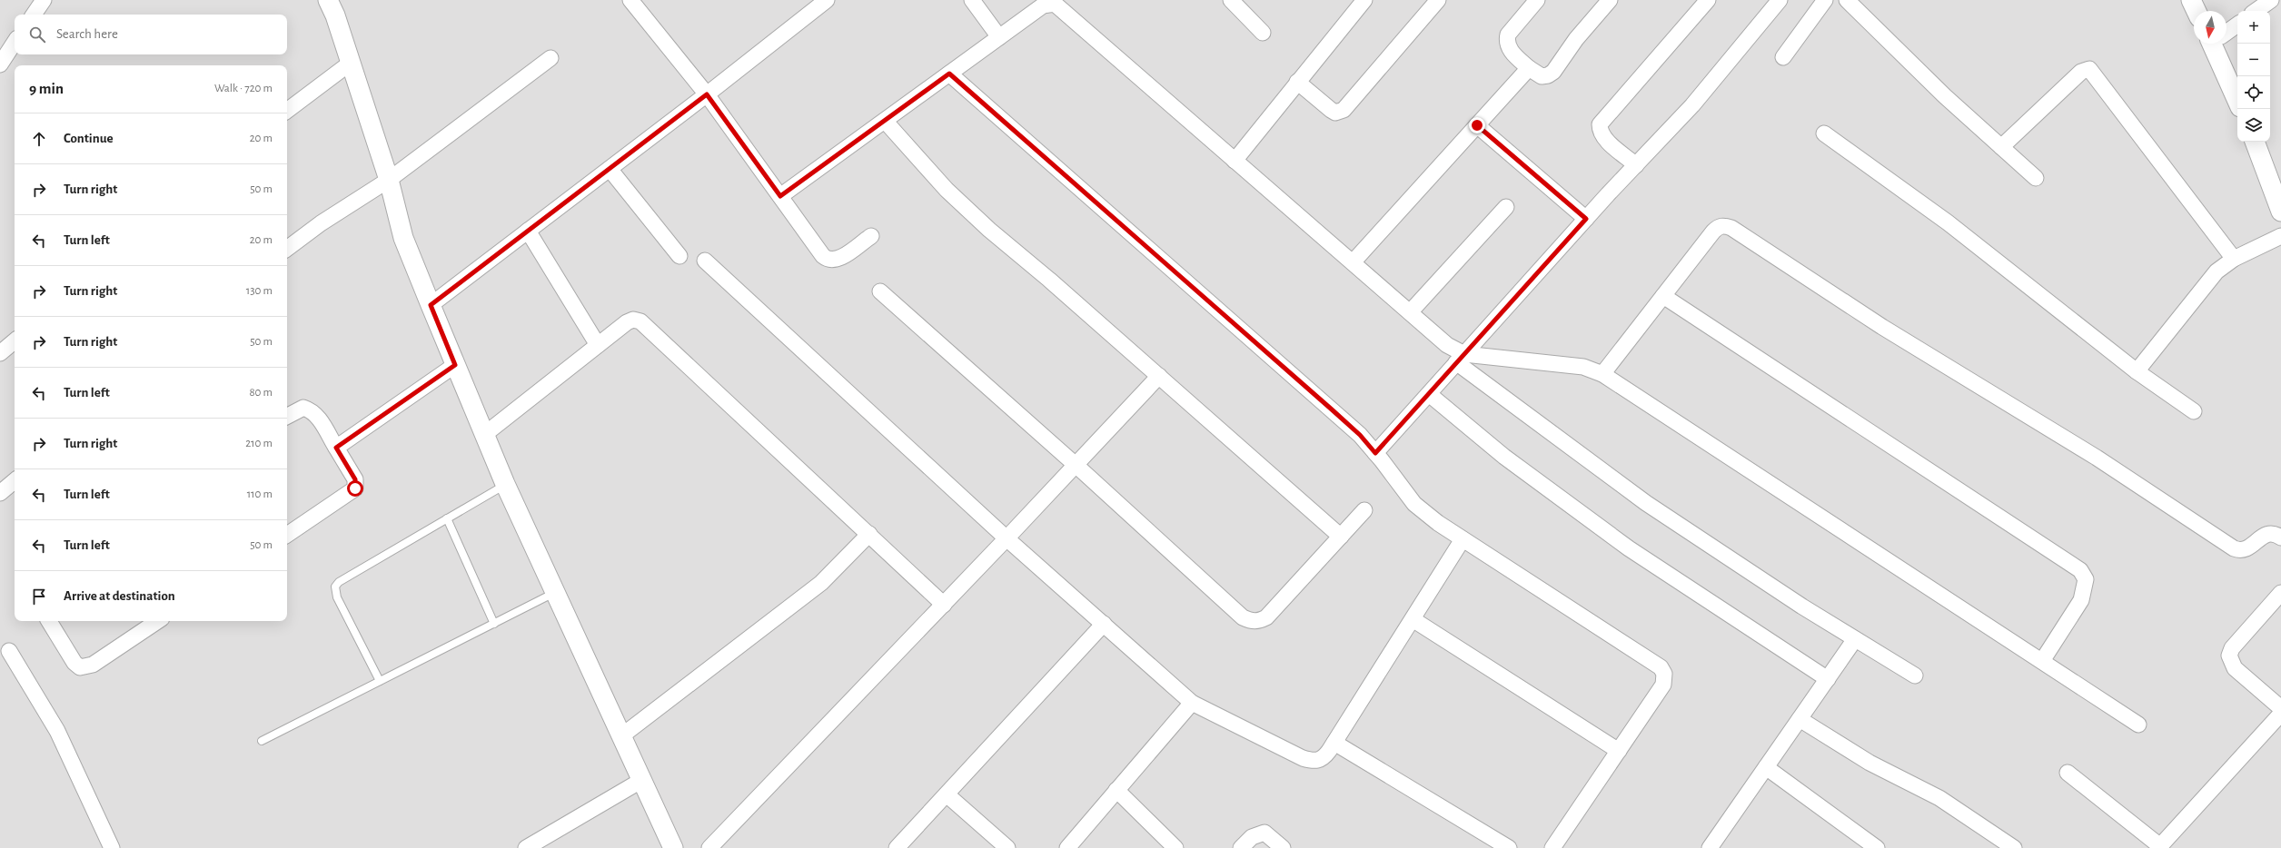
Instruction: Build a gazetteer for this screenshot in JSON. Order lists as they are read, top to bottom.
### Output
{
  "north": "bottom",
  "page": {
    "map_buttons": ["+", "−"],
    "search": "Search here",
    "heading": ["9 min", "Walk · 720 m"],
    "list": [
      ["Continue", "20 m"],
      ["Turn right", "50 m"],
      ["Turn left", "20 m"],
      ["Turn right", "130 m"],
      ["Turn right", "50 m"],
      ["Turn left", "80 m"],
      ["Turn right", "210 m"],
      ["Turn left", "110 m"],
      ["Turn left", "50 m"],
      "Arrive at destination"
    ]
  }
}
